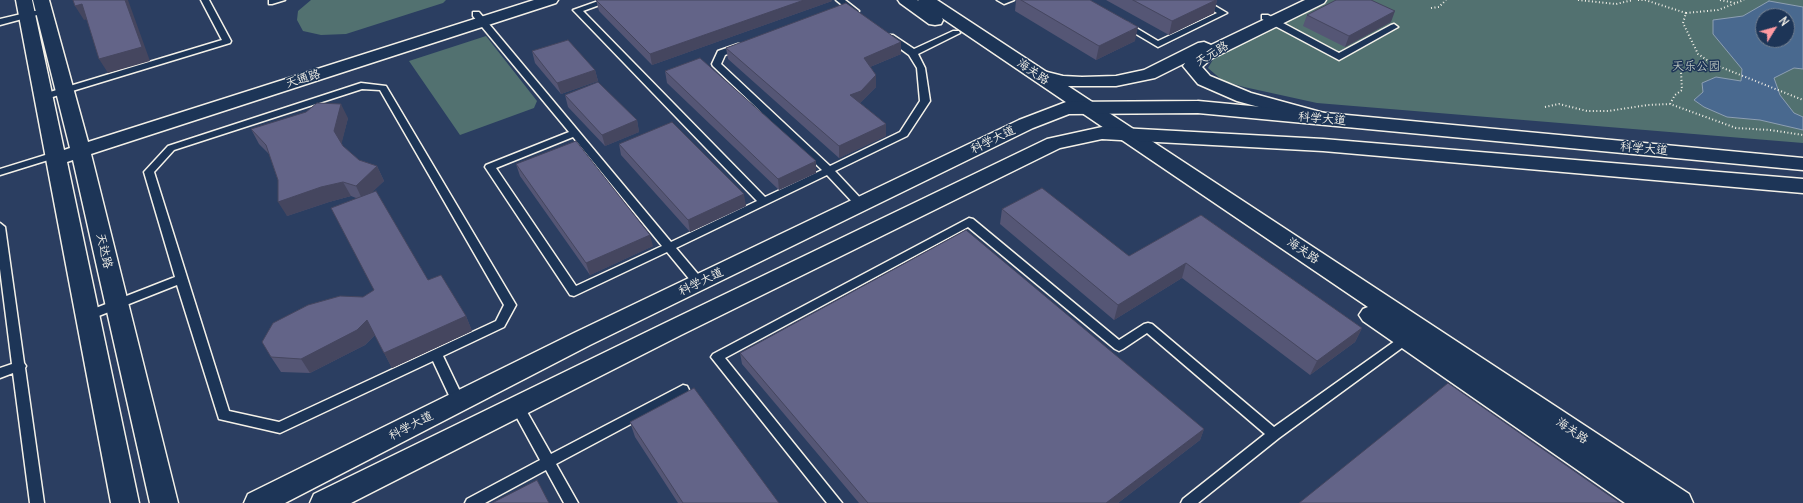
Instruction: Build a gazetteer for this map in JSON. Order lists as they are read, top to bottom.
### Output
{
  "streets": {
    "main road": [
      "天元路",
      "海关路",
      "天通路",
      "科学大道",
      "天达路"
    ]
  },
  "crossings": [
    ["天元路", "海关路"],
    ["天元路", "科学大道"],
    ["海关路", "科学大道"],
    ["天通路", "天达路"]
  ],
  "parks": ["天乐公园"],
  "north": "top right"
}
